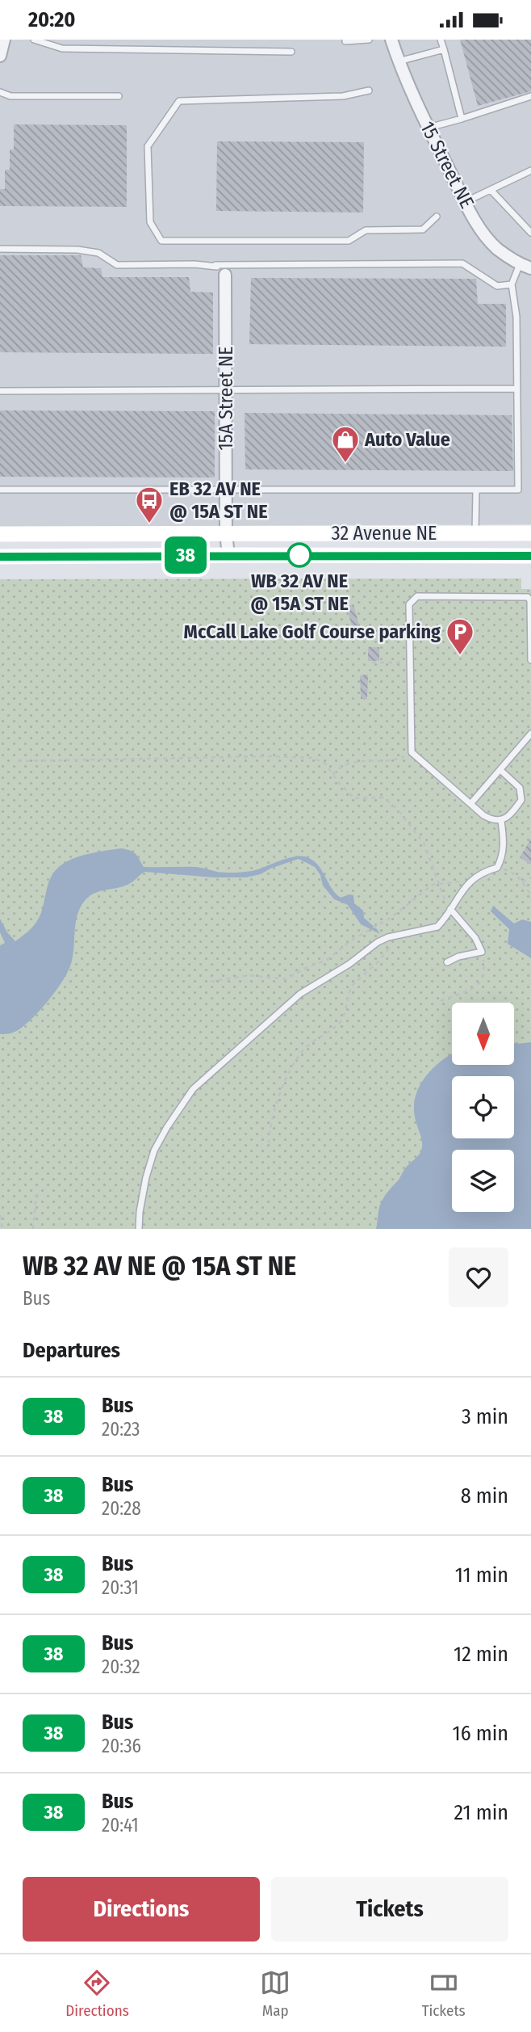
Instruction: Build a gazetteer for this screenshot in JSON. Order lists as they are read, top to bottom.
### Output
{
  "streets": {
    "main road": ["32 Avenue NE"],
    "street": ["15 Street NE", "15A Street NE"]
  },
  "crossings": [
    ["15A Street NE", "32 Avenue NE"]
  ],
  "places": {
    "shop": ["Auto Value"],
    "bus stop": ["EB 32 AV NE @ 15A ST NE"],
    "other": ["WB 32 AV NE @ 15A ST NE"],
    "parking": ["McCall Lake Golf Course parking"]
  },
  "lines": ["bus line 38"],
  "north": "bottom",
  "page": {
    "status": "20:20",
    "on_map": "38",
    "heading": [
      ["WB 32 AV NE @ 15A ST NE", "Bus"],
      "Departures"
    ],
    "list": [
      {
        "mark": "38",
        "name": "Bus",
        "note": "20:23",
        "value": "3 min"
      },
      {
        "mark": "38",
        "name": "Bus",
        "note": "20:28",
        "value": "8 min"
      },
      {
        "mark": "38",
        "name": "Bus",
        "note": "20:31",
        "value": "11 min"
      },
      {
        "mark": "38",
        "name": "Bus",
        "note": "20:32",
        "value": "12 min"
      },
      {
        "mark": "38",
        "name": "Bus",
        "note": "20:36",
        "value": "16 min"
      },
      {
        "mark": "38",
        "name": "Bus",
        "note": "20:41",
        "value": "21 min"
      }
    ],
    "buttons": ["Directions", "Tickets"],
    "tabs": ["Directions", "Map", "Tickets"]
  }
}
